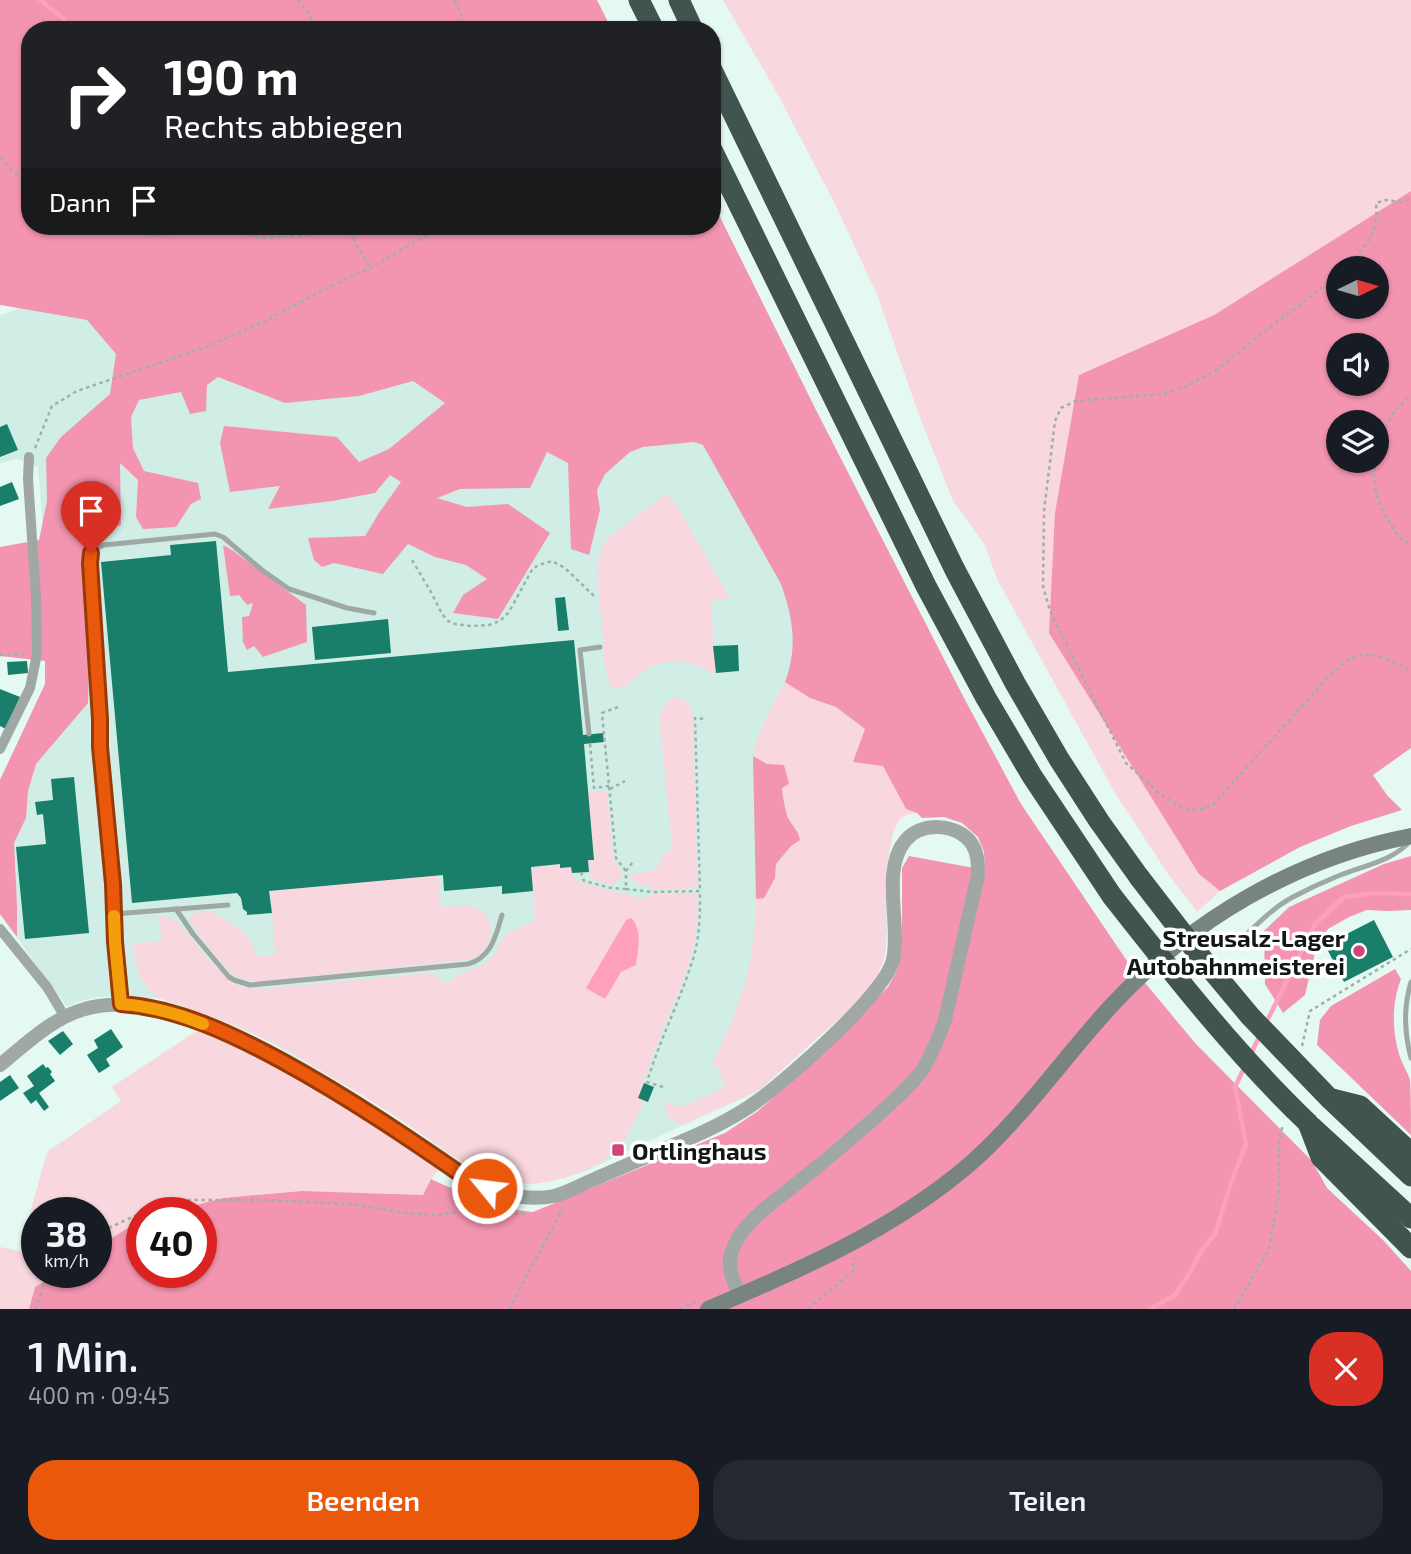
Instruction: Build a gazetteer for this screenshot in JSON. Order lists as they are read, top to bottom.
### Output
{
  "places": {
    "other": ["Streusalz-Lager Autobahnmeisterei"],
    "transit": ["Ortlinghaus"]
  },
  "north": "right",
  "page": {
    "turn": ["190 m", "Rechts abbiegen"],
    "then": "Dann",
    "speed": "38 km/h",
    "limit": "40",
    "heading": ["1 Min.", "400 m · 09:45"],
    "buttons": ["Beenden", "Teilen"]
  }
}
